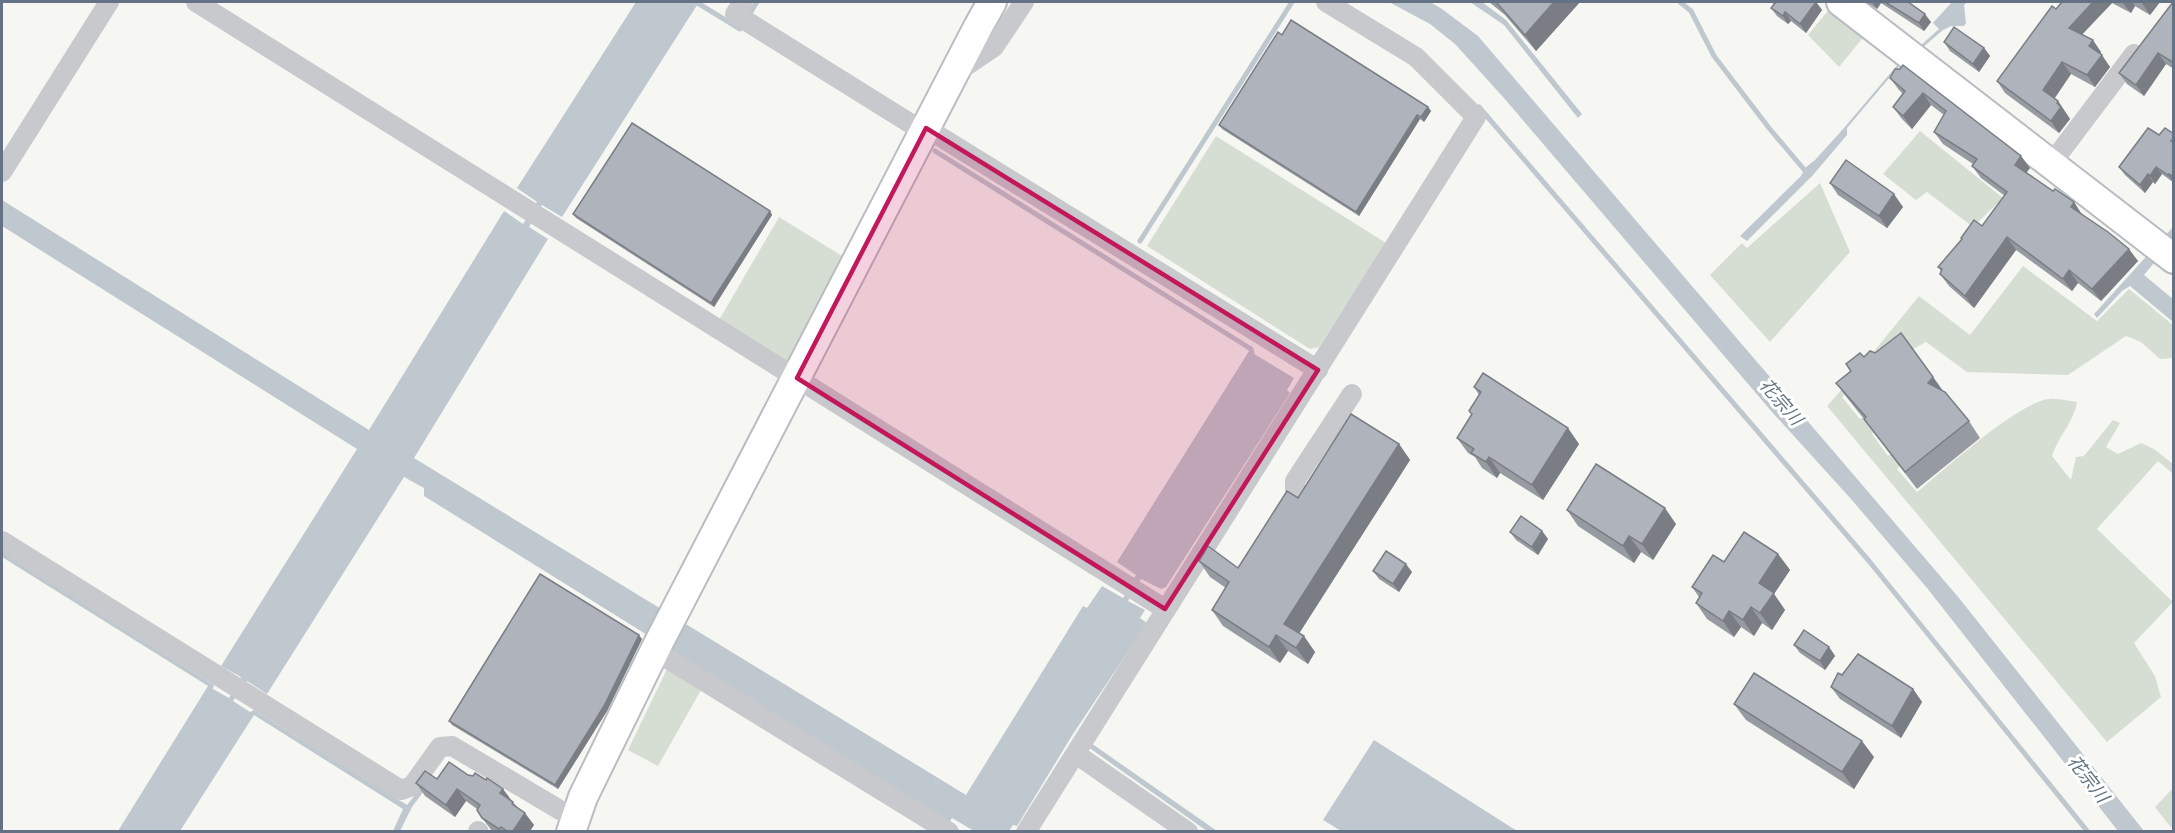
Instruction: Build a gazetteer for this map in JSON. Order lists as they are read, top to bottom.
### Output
{
  "water": ["花宗川"]
}
